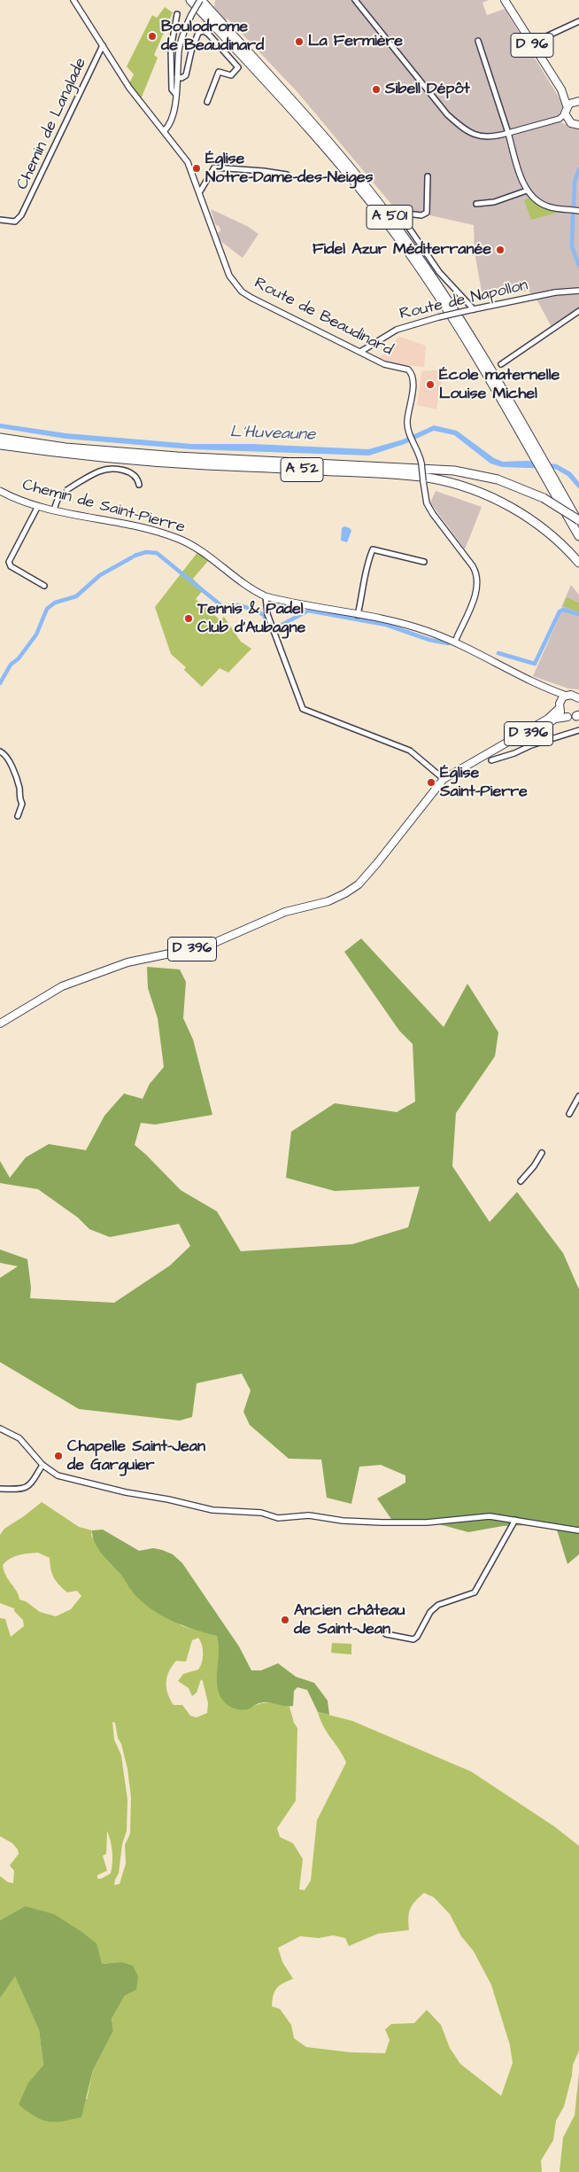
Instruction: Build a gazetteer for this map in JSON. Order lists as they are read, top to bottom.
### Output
{
  "streets": {
    "highway": ["A 501", "A 52"],
    "main road": ["D 96", "Chemin de Saint-Pierre", "D 396"],
    "street": ["Chemin de Langlade", "Route de Napollon", "Route de Beaudinard"]
  },
  "crossings": [
    ["Chemin de Langlade", "Route de Beaudinard"],
    ["A 501", "A 52"],
    ["Route de Napollon", "Route de Beaudinard"],
    ["Route de Beaudinard", "Chemin de Saint-Pierre"],
    ["Chemin de Saint-Pierre", "D 396"]
  ],
  "water": ["L'Huveaune"],
  "places": [
    "Boulodrome de Beaudinard",
    "La Fermière",
    "Sibell Dépôt",
    "Église Notre-Dame-des-Neiges",
    "Fidel Azur Méditerranée",
    "École maternelle Louise Michel",
    "Tennis & Padel Club d'Aubagne",
    "Église Saint-Pierre",
    "Chapelle Saint-Jean de Garguier",
    "Ancien château de Saint-Jean"
  ]
}
